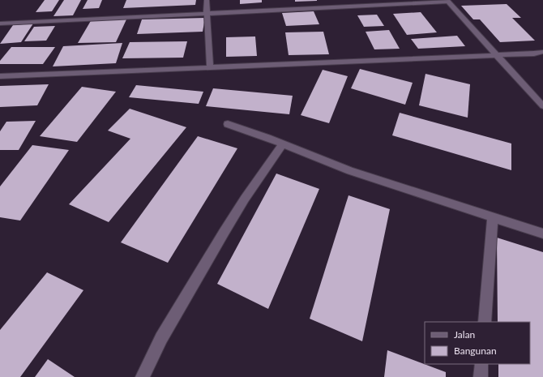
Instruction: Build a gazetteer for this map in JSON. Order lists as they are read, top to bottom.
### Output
{
  "legend": ["Jalan", "Bangunan"]
}
